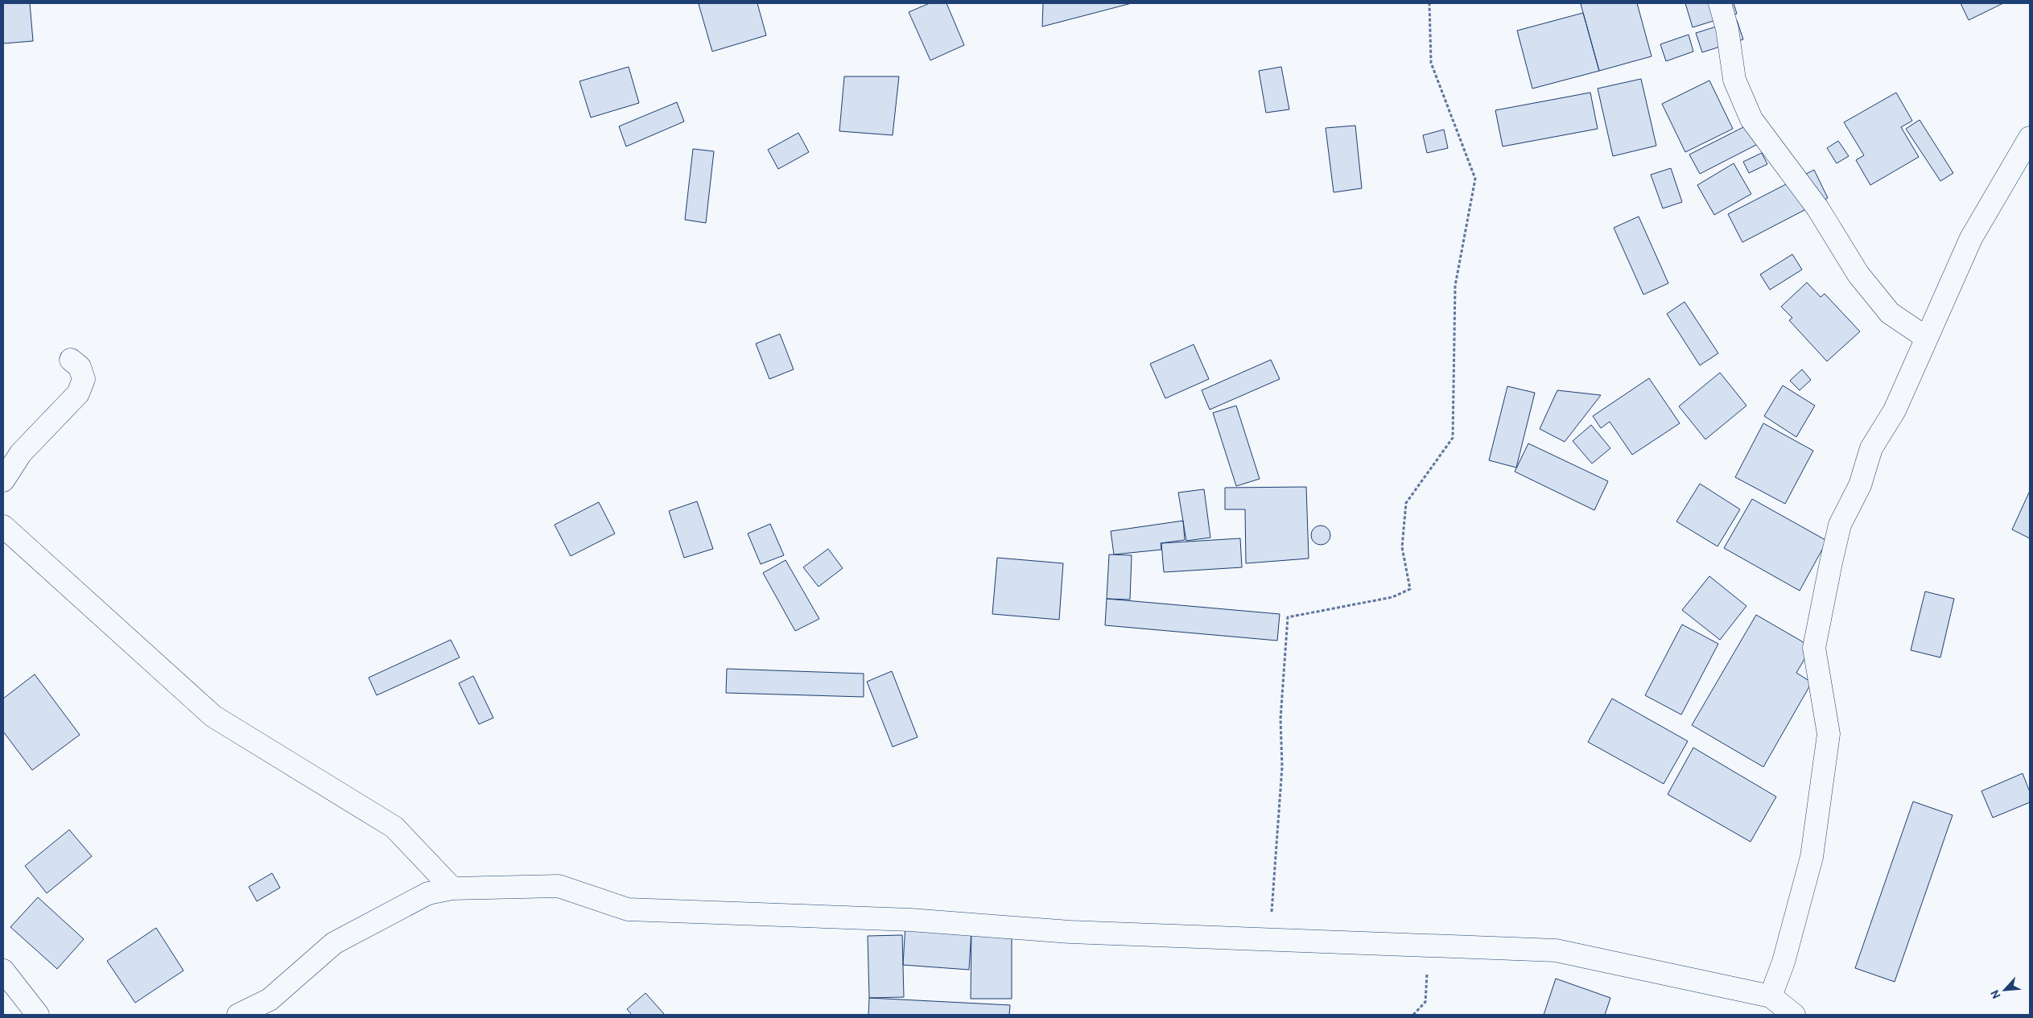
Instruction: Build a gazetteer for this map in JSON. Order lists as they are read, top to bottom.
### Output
{
  "north": "bottom left"
}
